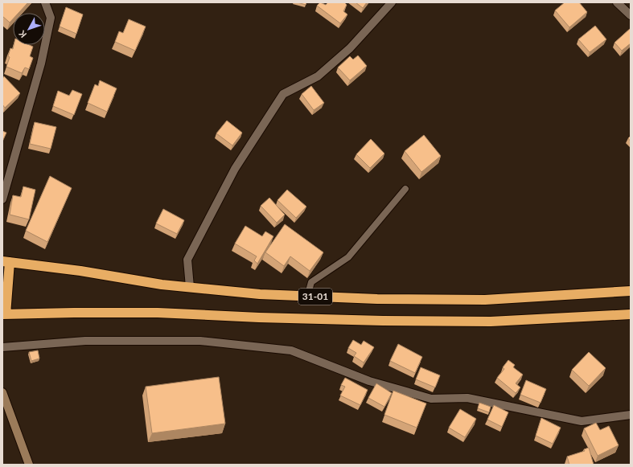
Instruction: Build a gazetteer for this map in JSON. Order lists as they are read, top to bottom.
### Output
{
  "streets": {
    "highway": ["31-01"]
  },
  "north": "bottom left"
}
